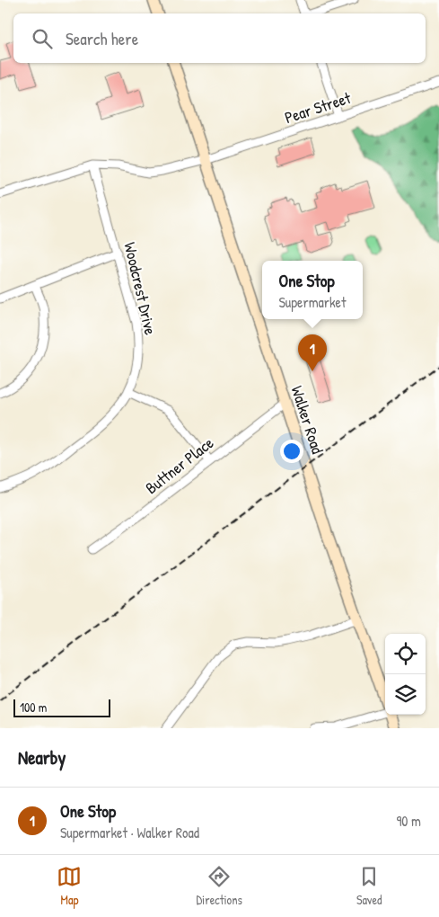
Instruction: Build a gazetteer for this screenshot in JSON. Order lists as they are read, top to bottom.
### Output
{
  "streets": {
    "street": [
      "Pear Street",
      "Woodcrest Drive",
      "Walker Road",
      "Buttner Place"
    ]
  },
  "crossings": [
    ["Pear Street", "Woodcrest Drive"],
    ["Pear Street", "Walker Road"],
    ["Walker Road", "Buttner Place"]
  ],
  "scale_bar": "100 m",
  "page": {
    "search": "Search here",
    "popup": ["One Stop", "Supermarket"],
    "pins": "1",
    "scale": "100 m",
    "heading": "Nearby",
    "list": [
      {
        "mark": "1",
        "name": "One Stop",
        "note": "Supermarket · Walker Road",
        "value": "90 m"
      }
    ],
    "nav": ["Map", "Directions", "Saved"]
  }
}
